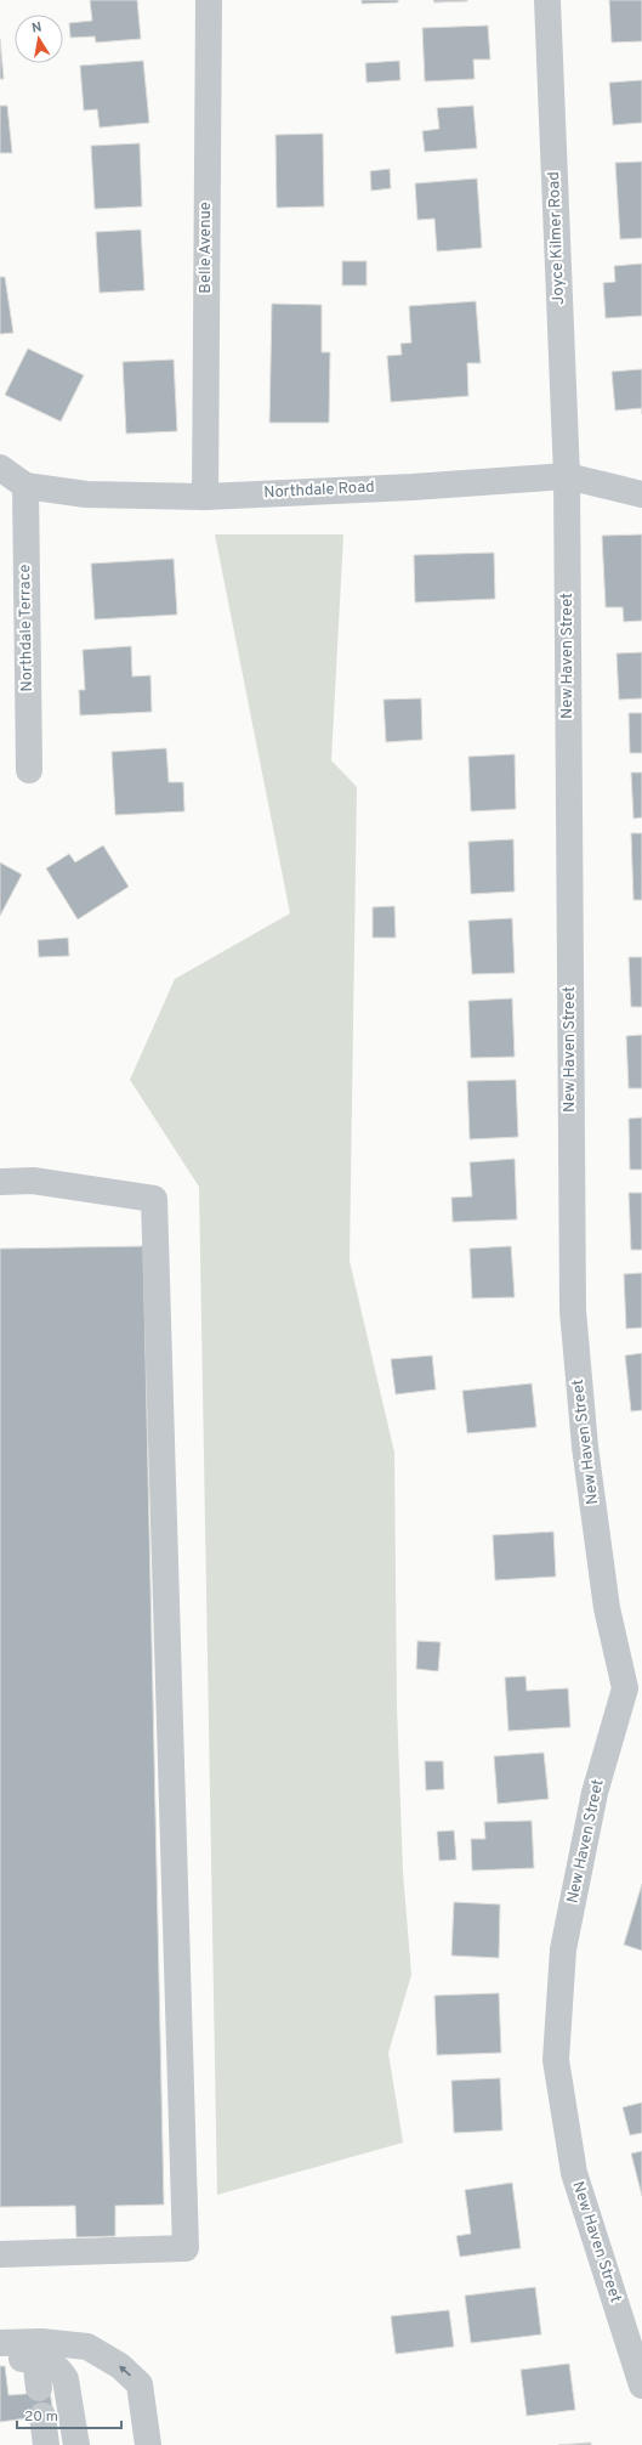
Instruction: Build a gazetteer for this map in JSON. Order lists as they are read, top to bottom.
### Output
{
  "streets": {
    "street": [
      "Joyce Kilmer Road",
      "Belle Avenue",
      "Northdale Road",
      "Northdale Terrace",
      "New Haven Street"
    ]
  },
  "crossings": [
    ["Joyce Kilmer Road", "Northdale Road"],
    ["Joyce Kilmer Road", "New Haven Street"],
    ["Belle Avenue", "Northdale Road"],
    ["Northdale Road", "Northdale Terrace"],
    ["Northdale Road", "New Haven Street"]
  ],
  "scale_bar": "20 m",
  "north": "top"
}
